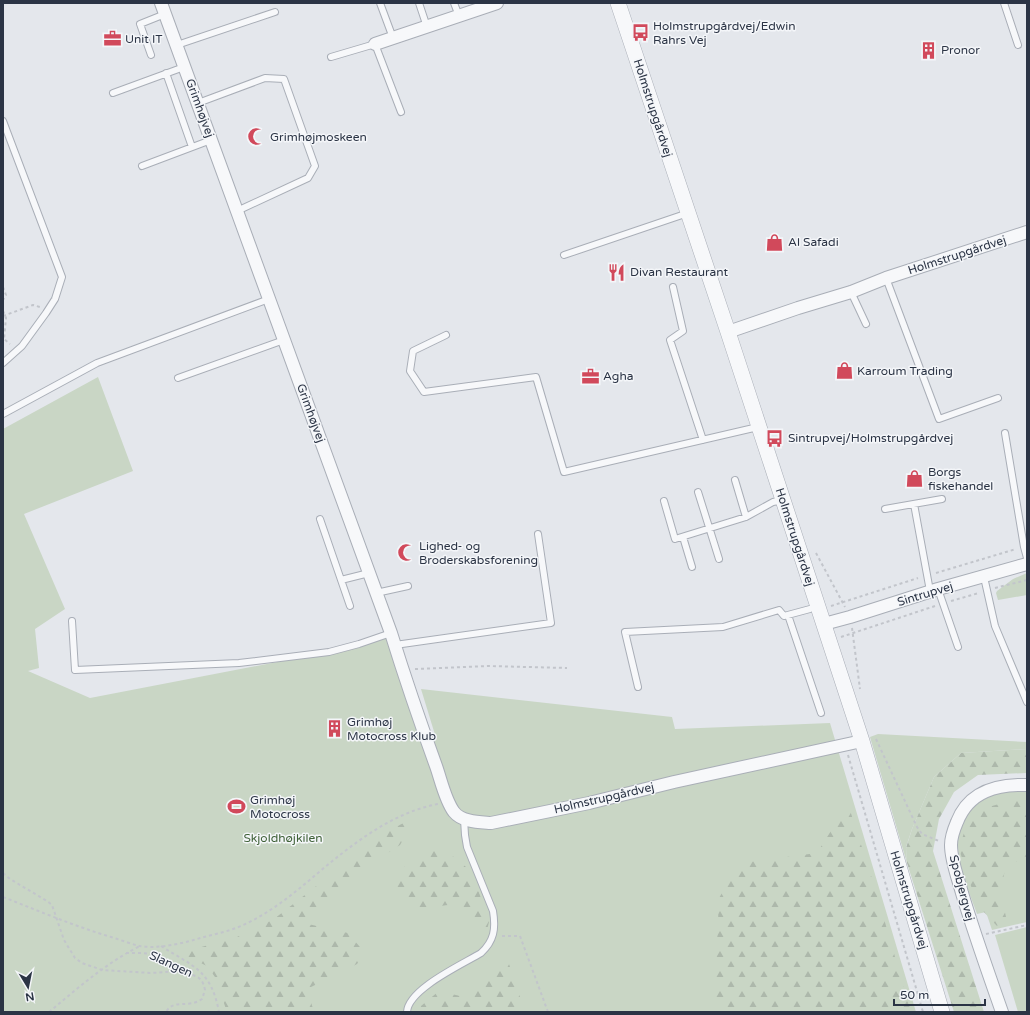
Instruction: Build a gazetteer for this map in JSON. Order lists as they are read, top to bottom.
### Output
{
  "streets": {
    "street": [
      "Grimhøjvej",
      "Holmstrupgårdvej",
      "Sintrupvej",
      "Spobjergvej"
    ],
    "path": ["Slangen"]
  },
  "crossings": [
    ["Grimhøjvej", "Holmstrupgårdvej"],
    ["Holmstrupgårdvej", "Sintrupvej"]
  ],
  "parks": ["Skjoldhøjkilen"],
  "places": {
    "bus stop": ["Holmstrupgårdvej/Edwin Rahrs Vej", "Sintrupvej/Holmstrupgårdvej"],
    "office": ["Unit IT", "Agha"],
    "building": ["Pronor", "Grimhøj Motocross Klub"],
    "mosque": ["Grimhøjmoskeen", "Lighed- og Broderskabsforening"],
    "shop": ["Al Safadi", "Karroum Trading", "Borgs fiskehandel"],
    "restaurant": ["Divan Restaurant"],
    "sports": ["Grimhøj Motocross"]
  },
  "scale_bar": "50 m",
  "north": "bottom"
}
